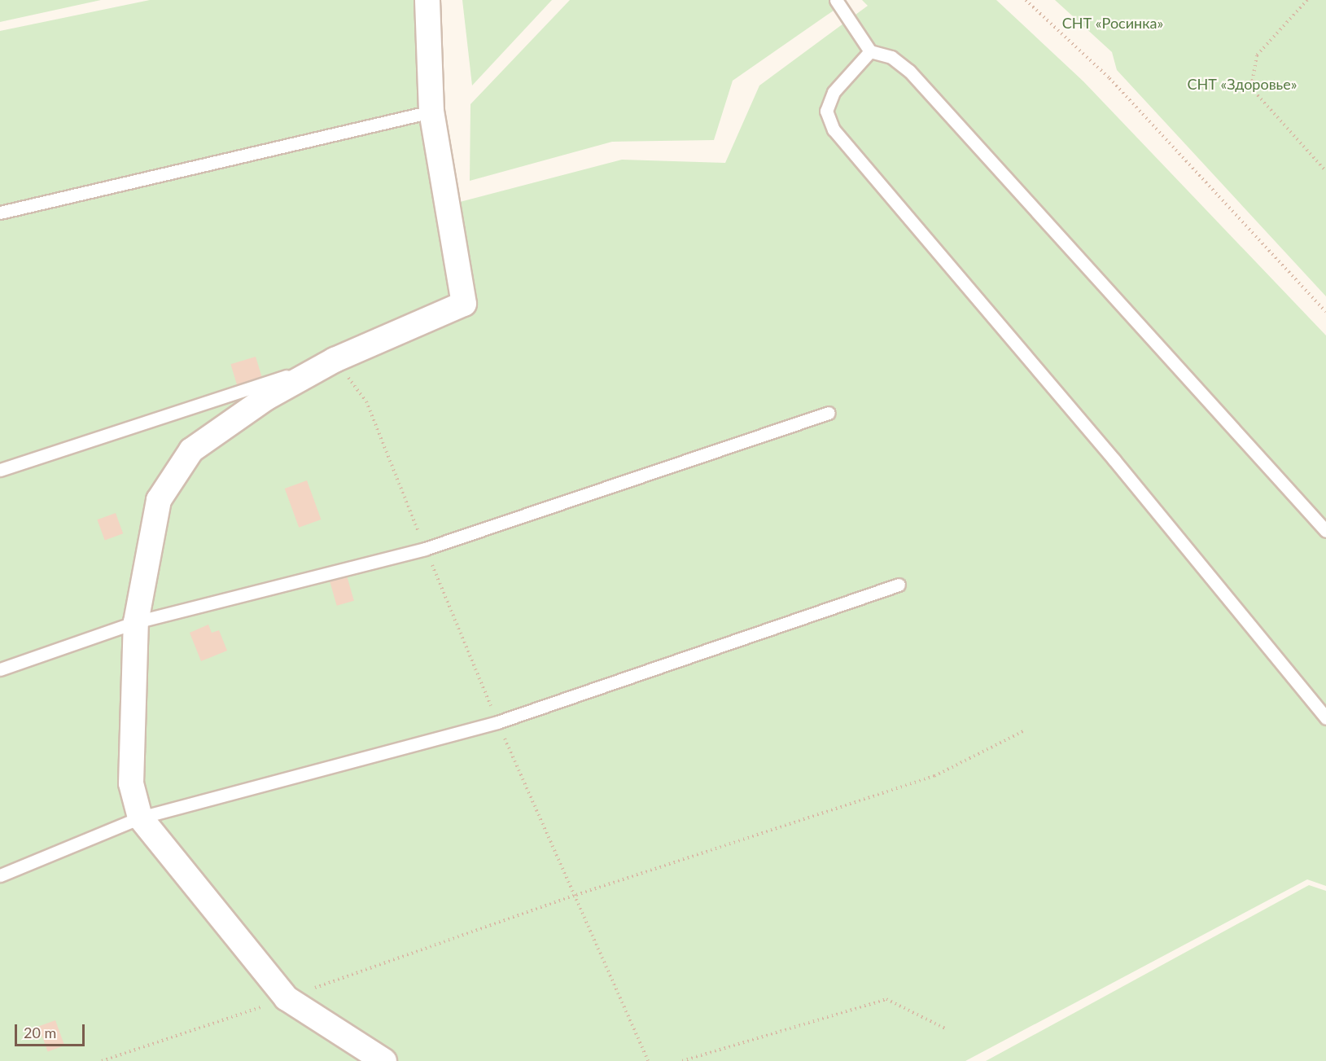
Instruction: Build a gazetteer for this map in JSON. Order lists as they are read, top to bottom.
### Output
{
  "parks": ["СНТ «Росинка»", "СНТ «Здоровье»"],
  "scale_bar": "20 m"
}
